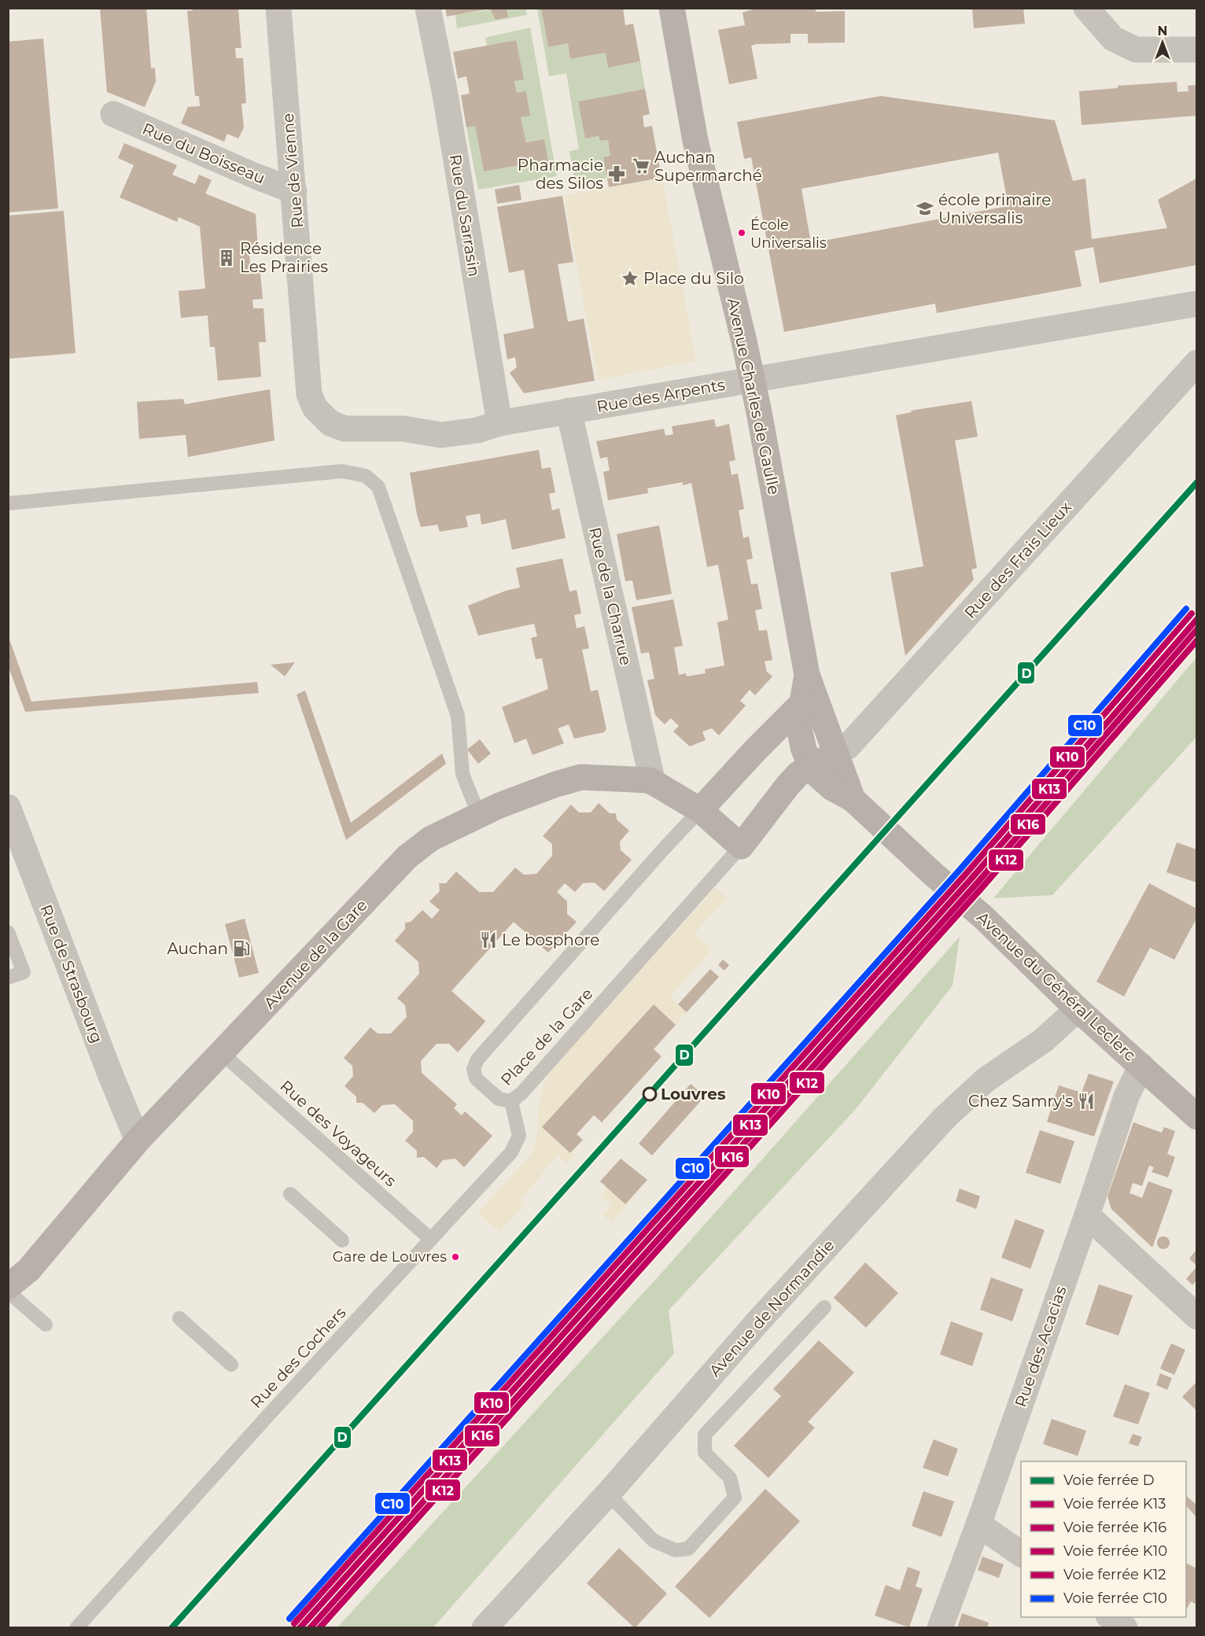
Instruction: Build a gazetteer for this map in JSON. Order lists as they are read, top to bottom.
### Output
{
  "streets": {
    "street": [
      "Rue du Boisseau",
      "Rue de Vienne",
      "Rue du Sarrasin",
      "Rue des Arpents",
      "Avenue Charles de Gaulle",
      "Rue des Frais Lieux",
      "Rue de la Charrue",
      "Avenue de la Gare",
      "Rue de Strasbourg",
      "Avenue du Général Leclerc",
      "Avenue de Normandie",
      "Rue des Acacias"
    ],
    "lane": ["Place de la Gare", "Rue des Voyageurs", "Rue des Cochers"]
  },
  "crossings": [
    ["Rue du Boisseau", "Rue de Vienne"],
    ["Rue de Vienne", "Rue du Sarrasin"],
    ["Rue de Vienne", "Rue des Arpents"],
    ["Rue de Vienne", "Rue de la Charrue"],
    ["Rue des Arpents", "Avenue Charles de Gaulle"],
    ["Rue des Arpents", "Rue de la Charrue"],
    ["Rue de la Charrue", "Avenue de la Gare"],
    ["Avenue de la Gare", "Rue de Strasbourg"],
    ["Avenue de la Gare", "Place de la Gare"],
    ["Avenue de la Gare", "Rue des Voyageurs"],
    ["Avenue du Général Leclerc", "Avenue de Normandie"],
    ["Avenue du Général Leclerc", "Rue des Acacias"],
    ["Place de la Gare", "Rue des Cochers"],
    ["Rue des Voyageurs", "Rue des Cochers"]
  ],
  "places": {
    "supermarket": ["Auchan Supermarché"],
    "pharmacy": ["Pharmacie des Silos"],
    "school or university": ["école primaire Universalis"],
    "other": ["École Universalis", "Louvres", "Gare de Louvres"],
    "building": ["Résidence Les Prairies"],
    "place": ["Place du Silo"],
    "restaurant": ["Le bosphore", "Chez Samry's"],
    "fuel station": ["Auchan"]
  },
  "lines": [
    "rail line D",
    "rail line C10",
    "rail line K10",
    "rail line K13",
    "rail line K16",
    "rail line K12"
  ],
  "legend": [
    "Voie ferrée D",
    "Voie ferrée K13",
    "Voie ferrée K16",
    "Voie ferrée K10",
    "Voie ferrée K12",
    "Voie ferrée C10"
  ],
  "north": "top"
}
